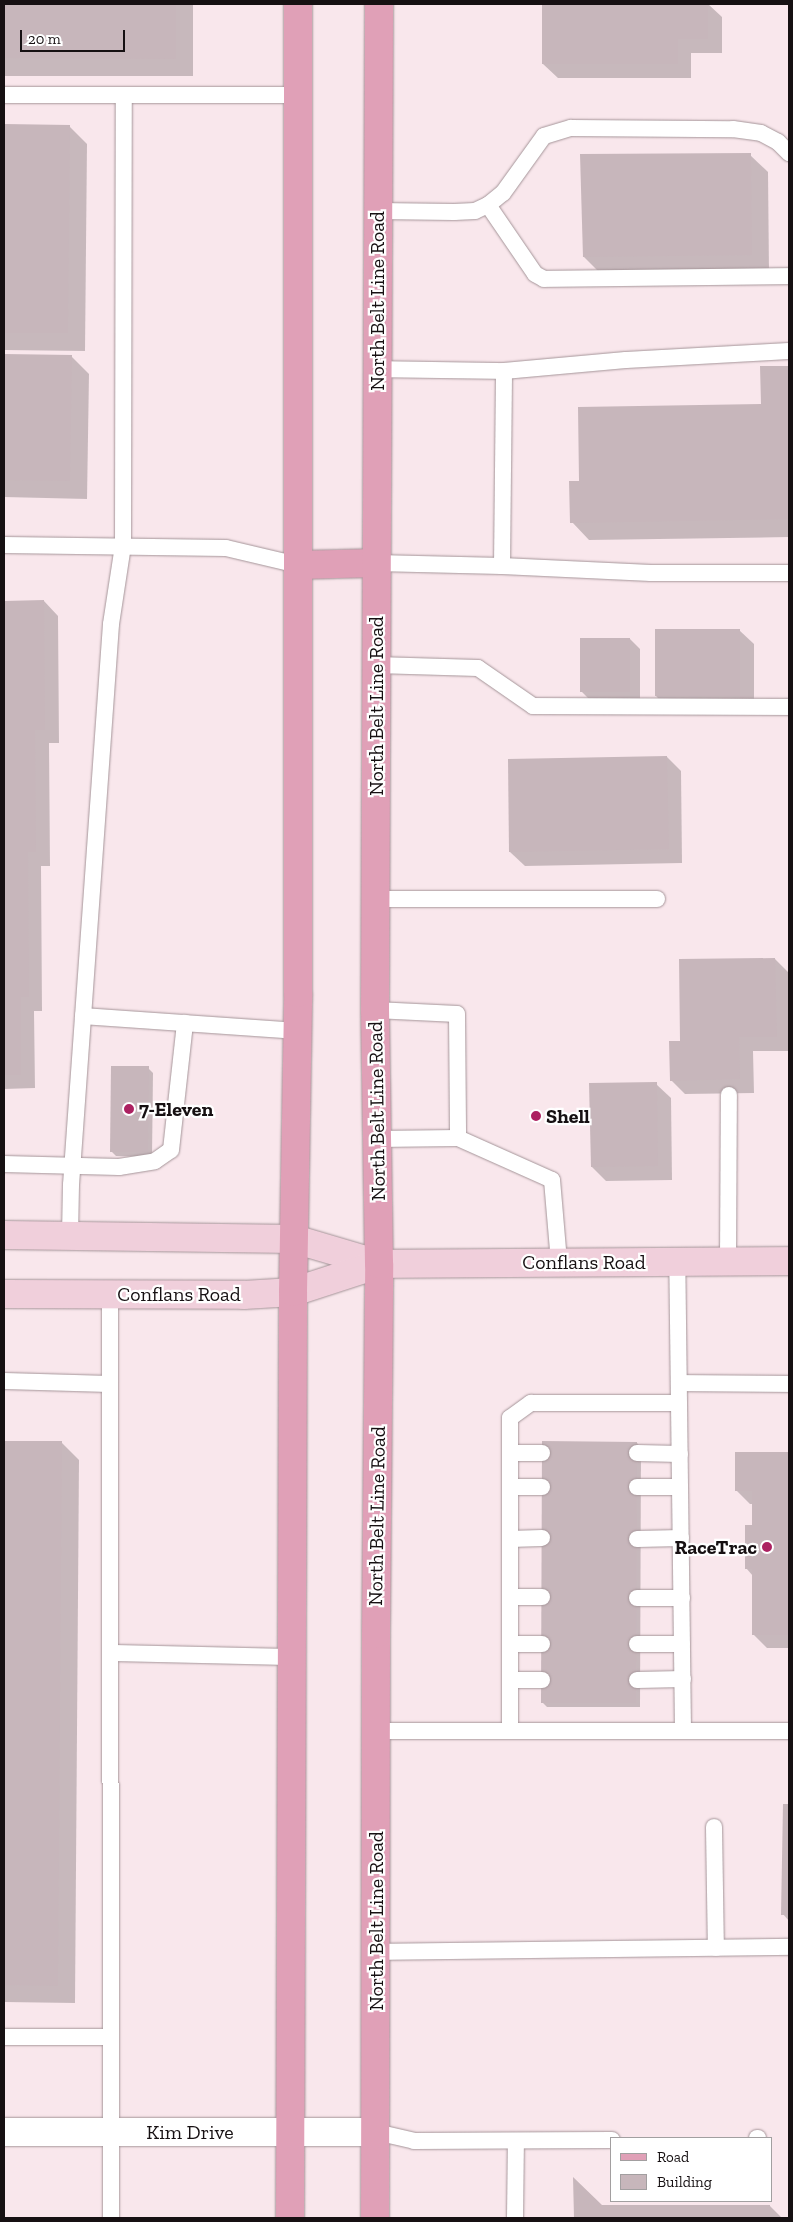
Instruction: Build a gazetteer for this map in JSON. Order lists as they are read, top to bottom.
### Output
{
  "streets": {
    "main road": ["North Belt Line Road", "Conflans Road"],
    "street": ["Kim Drive"]
  },
  "crossings": [
    ["North Belt Line Road", "Conflans Road"],
    ["North Belt Line Road", "Kim Drive"]
  ],
  "places": ["7-Eleven", "Shell", "RaceTrac"],
  "legend": ["Road", "Building"],
  "scale_bar": "20 m"
}
